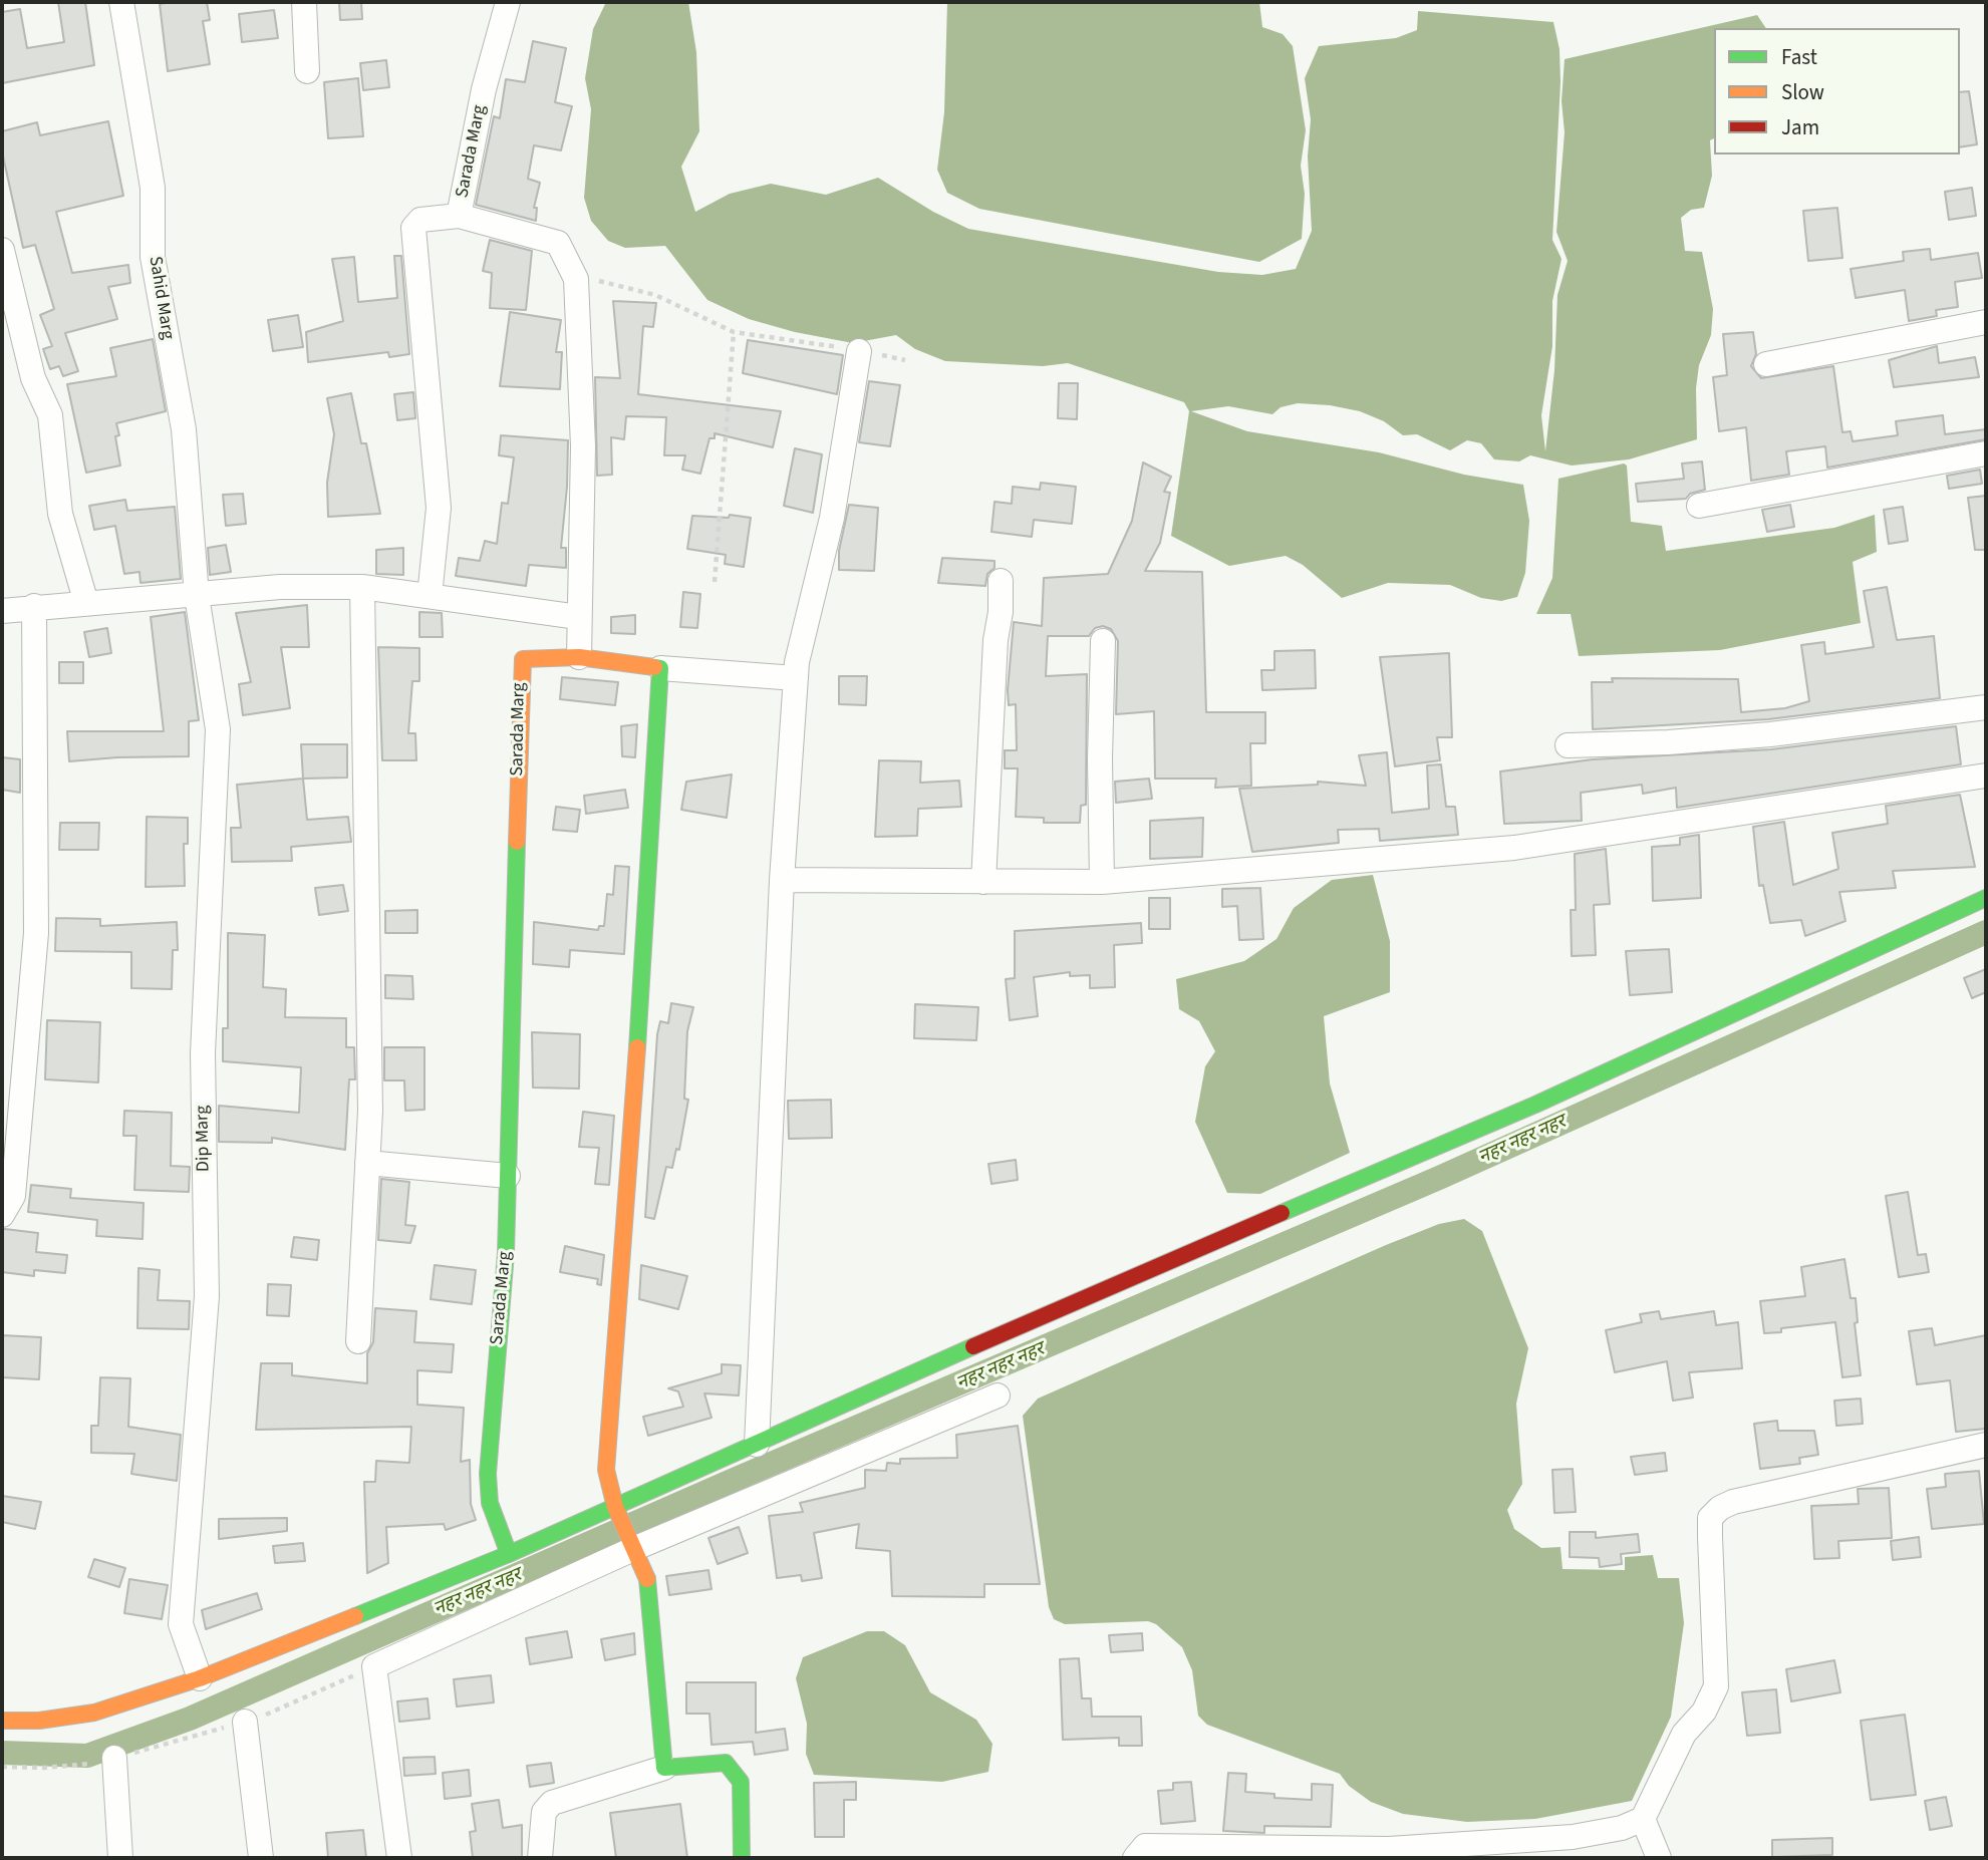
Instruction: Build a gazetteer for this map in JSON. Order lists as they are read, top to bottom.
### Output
{
  "streets": {
    "street": ["Sarada Marg", "Sahid Marg", "Dip Marg"]
  },
  "crossings": [
    ["Sahid Marg", "Dip Marg"]
  ],
  "water": ["नहर नहर नहर"],
  "legend": ["Fast", "Slow", "Jam"]
}
